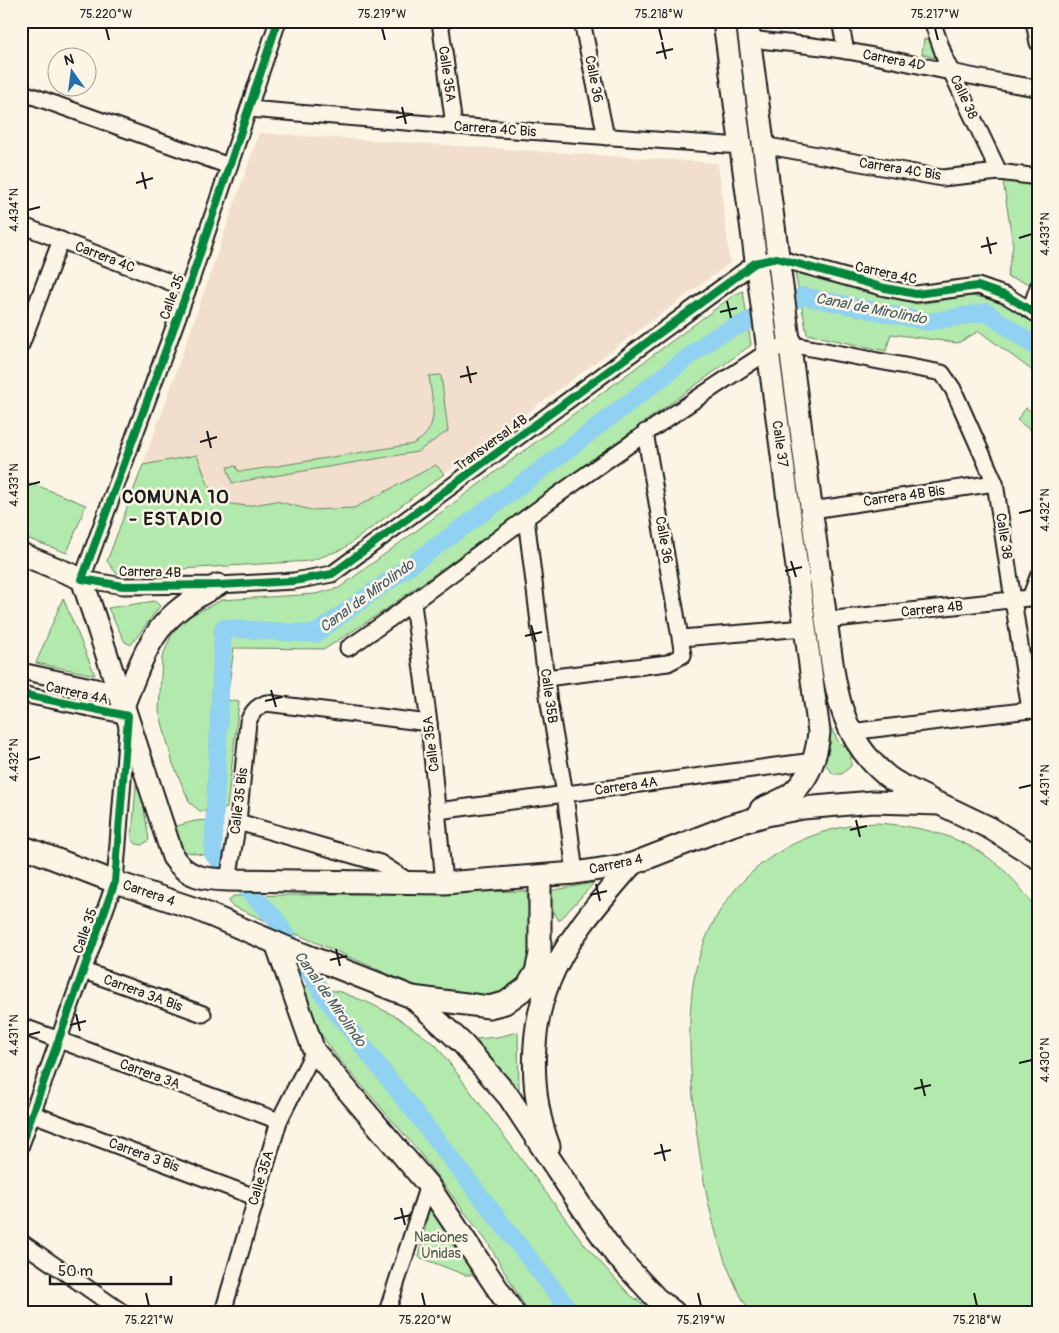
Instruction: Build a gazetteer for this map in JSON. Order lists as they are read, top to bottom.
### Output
{
  "streets": {
    "main road": [
      "Calle 35",
      "Calle 37",
      "Carrera 4B",
      "Carrera 4"
    ],
    "street": [
      "Carrera 4D",
      "Calle 35A",
      "Calle 36",
      "Calle 38",
      "Carrera 4C Bis",
      "Carrera 4C",
      "Transversal 4B",
      "Carrera 4B Bis",
      "Carrera 4A",
      "Calle 35B",
      "Calle 35 Bis",
      "Carrera 3A Bis",
      "Carrera 3A",
      "Carrera 3 Bis"
    ]
  },
  "crossings": [
    ["Carrera 4D", "Calle 38"],
    ["Carrera 4D", "Calle 37"],
    ["Calle 35A", "Carrera 4C Bis"],
    ["Calle 35A", "Carrera 4A"],
    ["Calle 35A", "Calle 35 Bis"],
    ["Calle 35A", "Carrera 4"],
    ["Calle 35A", "Carrera 3A"],
    ["Calle 35A", "Carrera 3 Bis"],
    ["Calle 36", "Carrera 4C Bis"],
    ["Calle 38", "Carrera 4C Bis"],
    ["Calle 38", "Calle 37"],
    ["Calle 38", "Carrera 4B Bis"],
    ["Calle 38", "Carrera 4B"],
    ["Carrera 4C Bis", "Calle 35"],
    ["Carrera 4C Bis", "Calle 37"],
    ["Carrera 4C", "Calle 35"],
    ["Carrera 4C", "Transversal 4B"],
    ["Carrera 4C", "Calle 37"],
    ["Calle 35", "Carrera 4B"],
    ["Calle 35", "Carrera 4A"],
    ["Calle 35", "Carrera 4"],
    ["Calle 35", "Carrera 3A Bis"],
    ["Calle 35", "Carrera 3A"],
    ["Calle 35", "Carrera 3 Bis"],
    ["Transversal 4B", "Calle 37"],
    ["Transversal 4B", "Carrera 4B"],
    ["Calle 37", "Carrera 4B Bis"],
    ["Calle 37", "Carrera 4B"],
    ["Calle 37", "Carrera 4A"],
    ["Calle 37", "Carrera 4"],
    ["Carrera 4A", "Calle 35B"],
    ["Calle 35B", "Carrera 4"],
    ["Calle 35 Bis", "Carrera 4"]
  ],
  "districts": ["COMUNA 10 - ESTADIO"],
  "water": ["Canal de Mirolindo"],
  "parks": ["Naciones Unidas"],
  "scale_bar": "50 m",
  "north": "top",
  "coordinates": [
    "75.220°W",
    "75.219°W",
    "75.218°W",
    "75.217°W",
    "4.434°N",
    "4.433°N",
    "4.432°N",
    "4.431°N",
    "4.430°N",
    "75.221°W"
  ]
}
